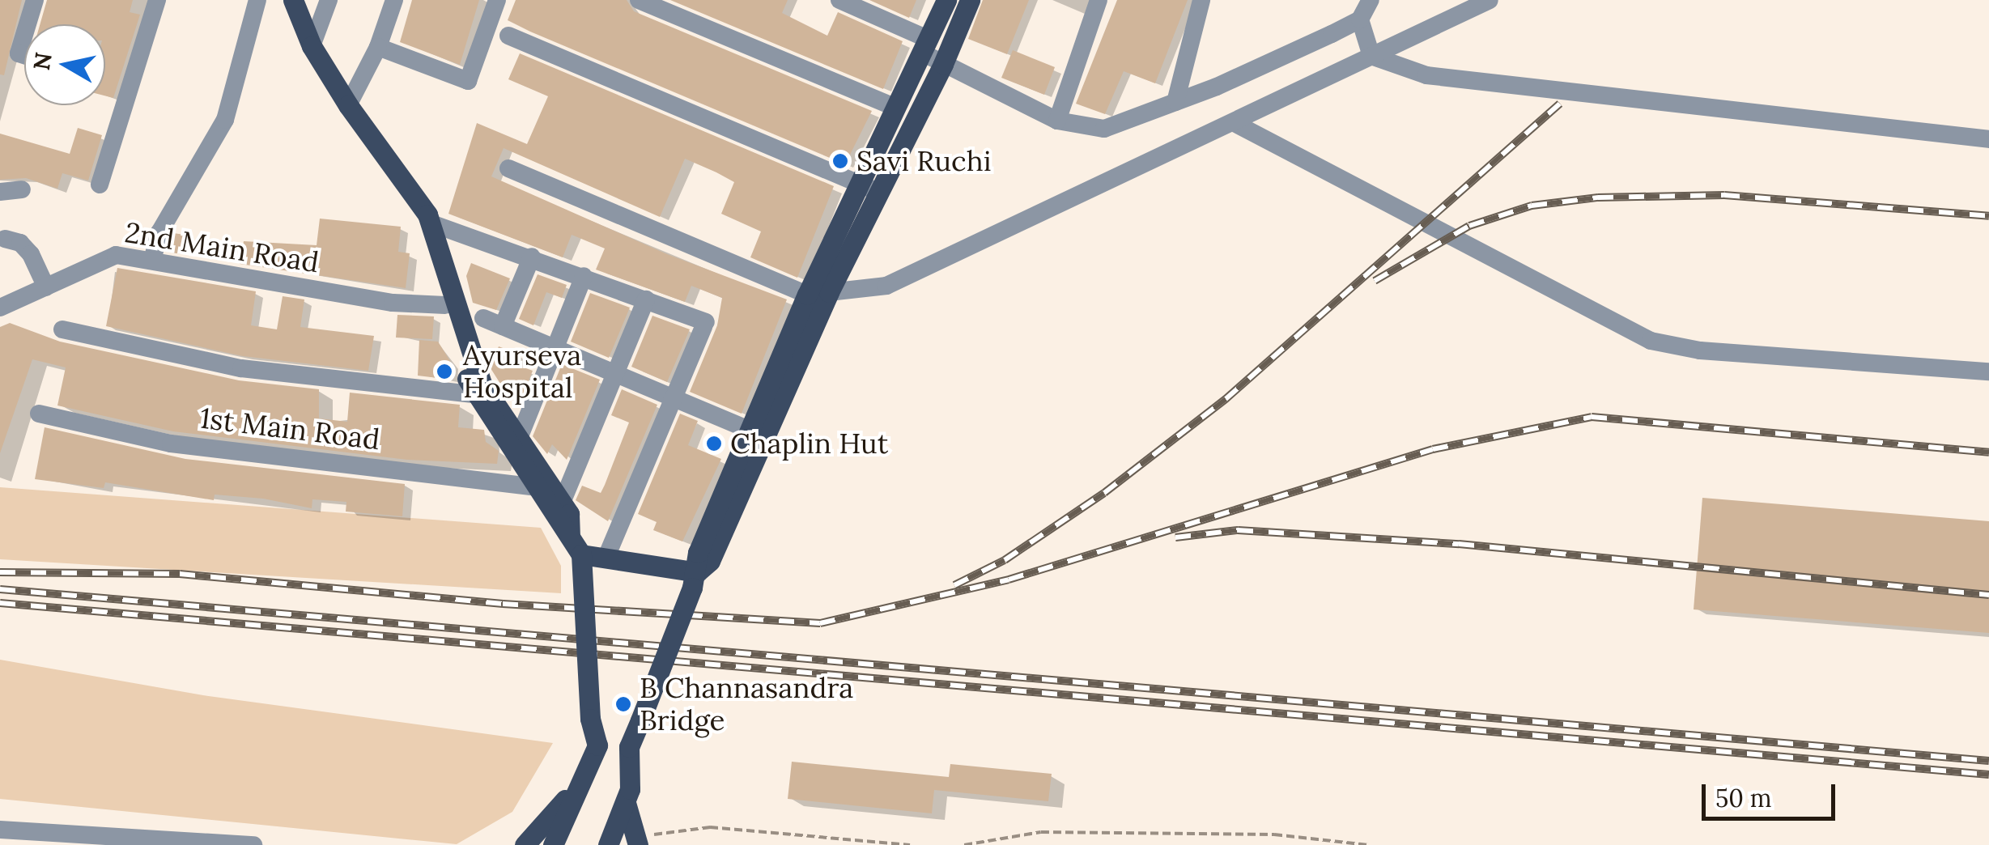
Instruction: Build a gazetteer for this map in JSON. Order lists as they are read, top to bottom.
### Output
{
  "streets": {
    "street": ["2nd Main Road", "1st Main Road"]
  },
  "places": [
    "Savi Ruchi",
    "Ayurseva Hospital",
    "Chaplin Hut",
    "B Channasandra Bridge"
  ],
  "scale_bar": "50 m",
  "north": "left"
}
